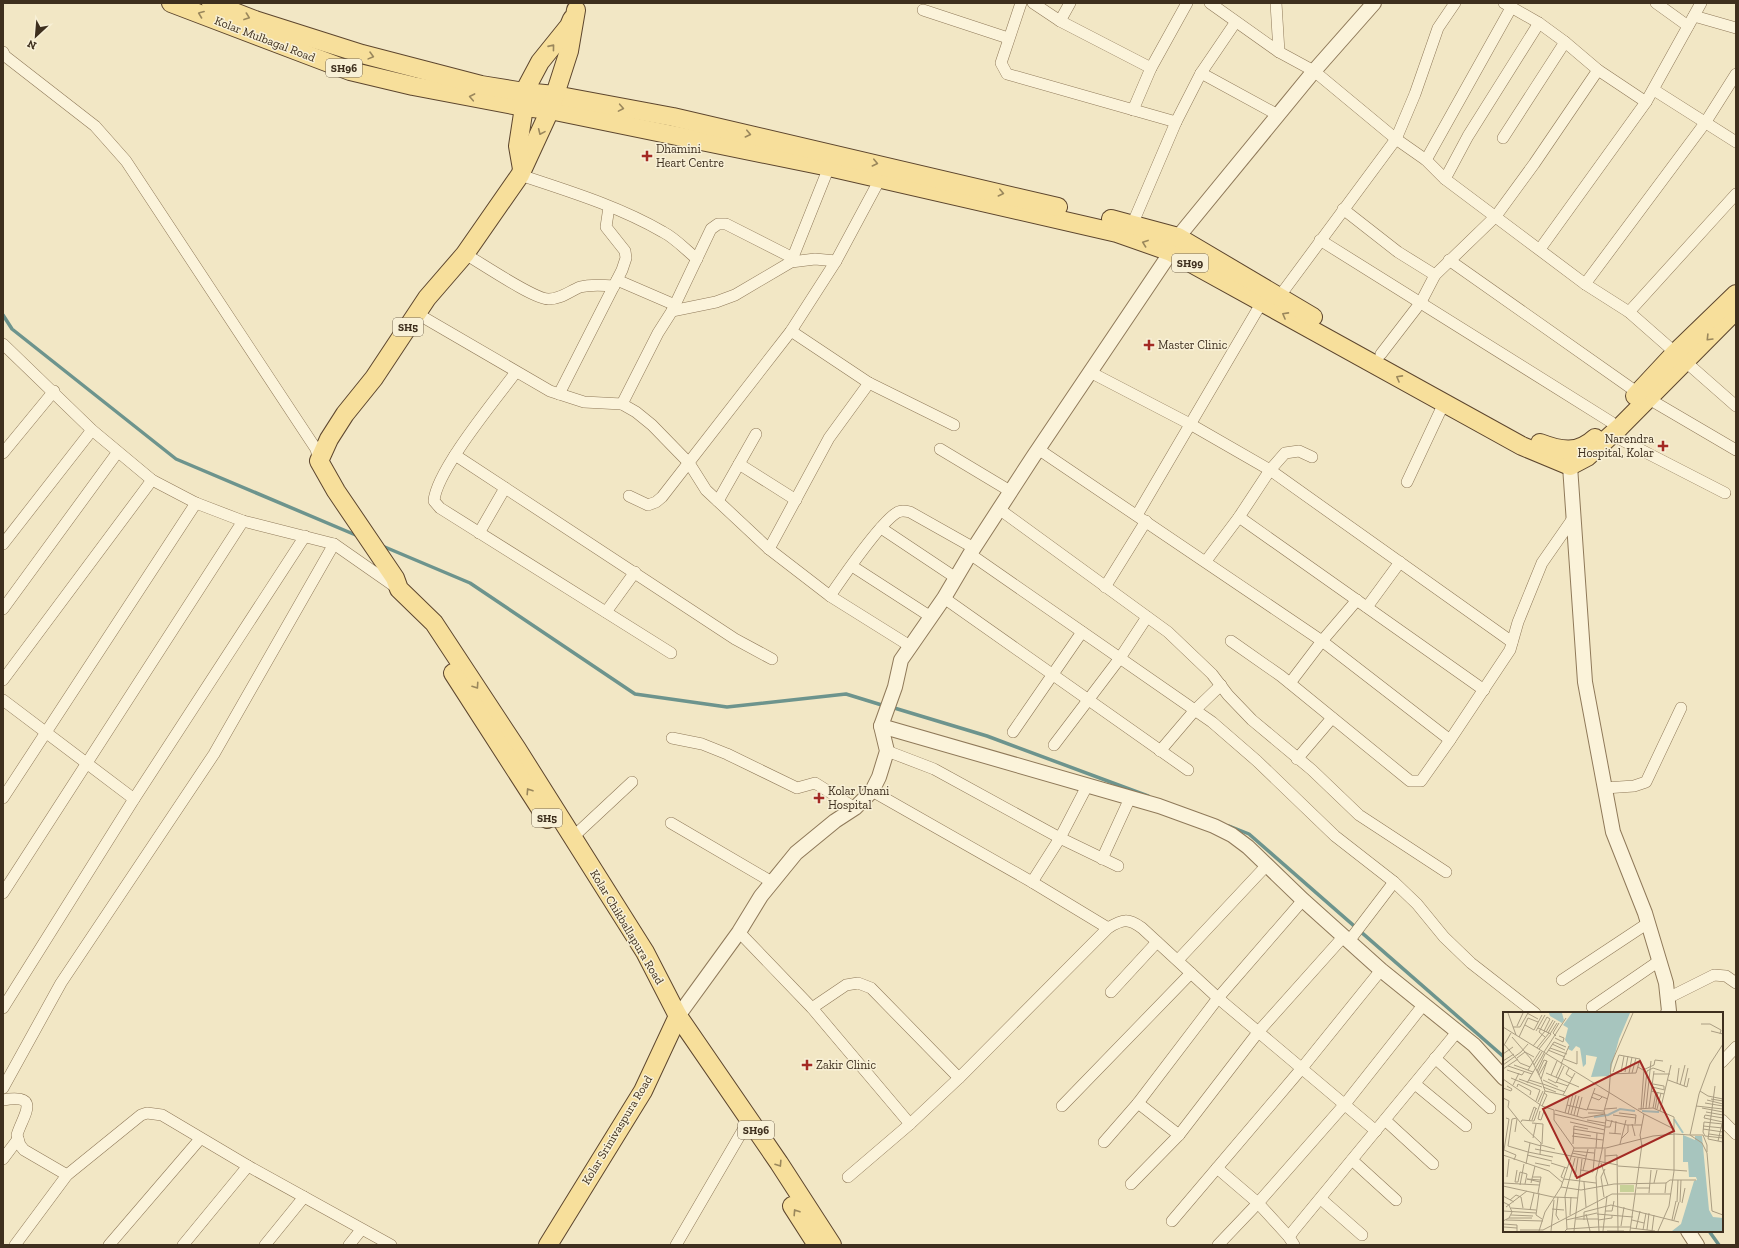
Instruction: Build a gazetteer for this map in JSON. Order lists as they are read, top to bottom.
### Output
{
  "streets": {
    "main road": [
      "Kolar Mulbagal Road",
      "SH96",
      "SH99",
      "SH5",
      "Kolar Chikballapura Road",
      "Kolar Srinivaspura Road"
    ]
  },
  "crossings": [
    ["Kolar Mulbagal Road", "SH96"],
    ["SH96", "SH99"],
    ["SH96", "SH5"],
    ["SH99", "SH5"],
    ["SH5", "Kolar Chikballapura Road"],
    ["SH5", "Kolar Srinivaspura Road"],
    ["Kolar Chikballapura Road", "Kolar Srinivaspura Road"]
  ],
  "places": {
    "health": [
      "Dhamini Heart Centre",
      "Master Clinic",
      "Narendra Hospital, Kolar",
      "Kolar Unani Hospital",
      "Zakir Clinic"
    ]
  },
  "north": "bottom left"
}
